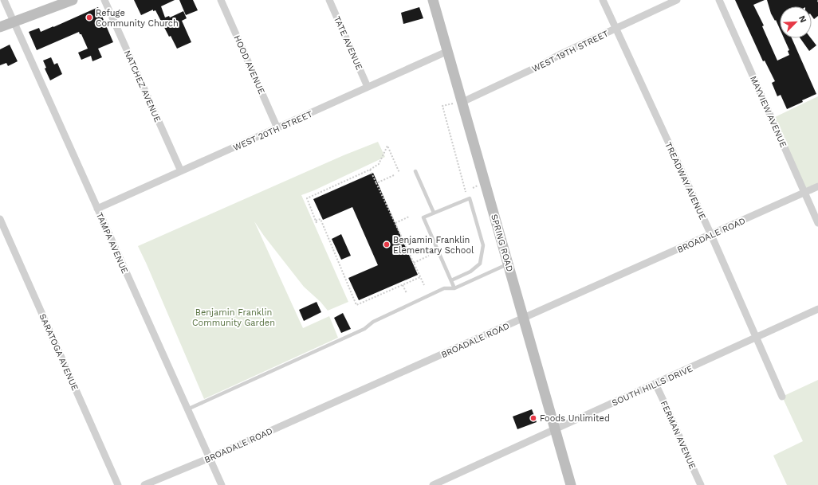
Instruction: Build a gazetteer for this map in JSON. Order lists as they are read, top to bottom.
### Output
{
  "streets": {
    "street": [
      "TATE AVENUE",
      "WEST 19TH STREET",
      "HOOD AVENUE",
      "NATCHEZ AVENUE",
      "MAYVIEW AVENUE",
      "WEST 20TH STREET",
      "TREADWAY AVENUE",
      "BROADALE ROAD",
      "TAMPA AVENUE",
      "SPRING ROAD",
      "SARATOGA AVENUE",
      "SOUTH HILLS DRIVE",
      "FERMAN AVENUE"
    ]
  },
  "crossings": [
    ["TATE AVENUE", "WEST 20TH STREET"],
    ["WEST 19TH STREET", "TREADWAY AVENUE"],
    ["WEST 19TH STREET", "SPRING ROAD"],
    ["HOOD AVENUE", "WEST 20TH STREET"],
    ["NATCHEZ AVENUE", "WEST 20TH STREET"],
    ["MAYVIEW AVENUE", "BROADALE ROAD"],
    ["WEST 20TH STREET", "TAMPA AVENUE"],
    ["WEST 20TH STREET", "SPRING ROAD"],
    ["TREADWAY AVENUE", "BROADALE ROAD"],
    ["TREADWAY AVENUE", "SOUTH HILLS DRIVE"],
    ["BROADALE ROAD", "TAMPA AVENUE"],
    ["BROADALE ROAD", "SPRING ROAD"],
    ["SPRING ROAD", "SOUTH HILLS DRIVE"],
    ["SOUTH HILLS DRIVE", "FERMAN AVENUE"]
  ],
  "parks": ["Benjamin Franklin Community Garden"],
  "places": ["Refuge Community Church", "Benjamin Franklin Elementary School", "Foods Unlimited"],
  "north": "top right"
}
